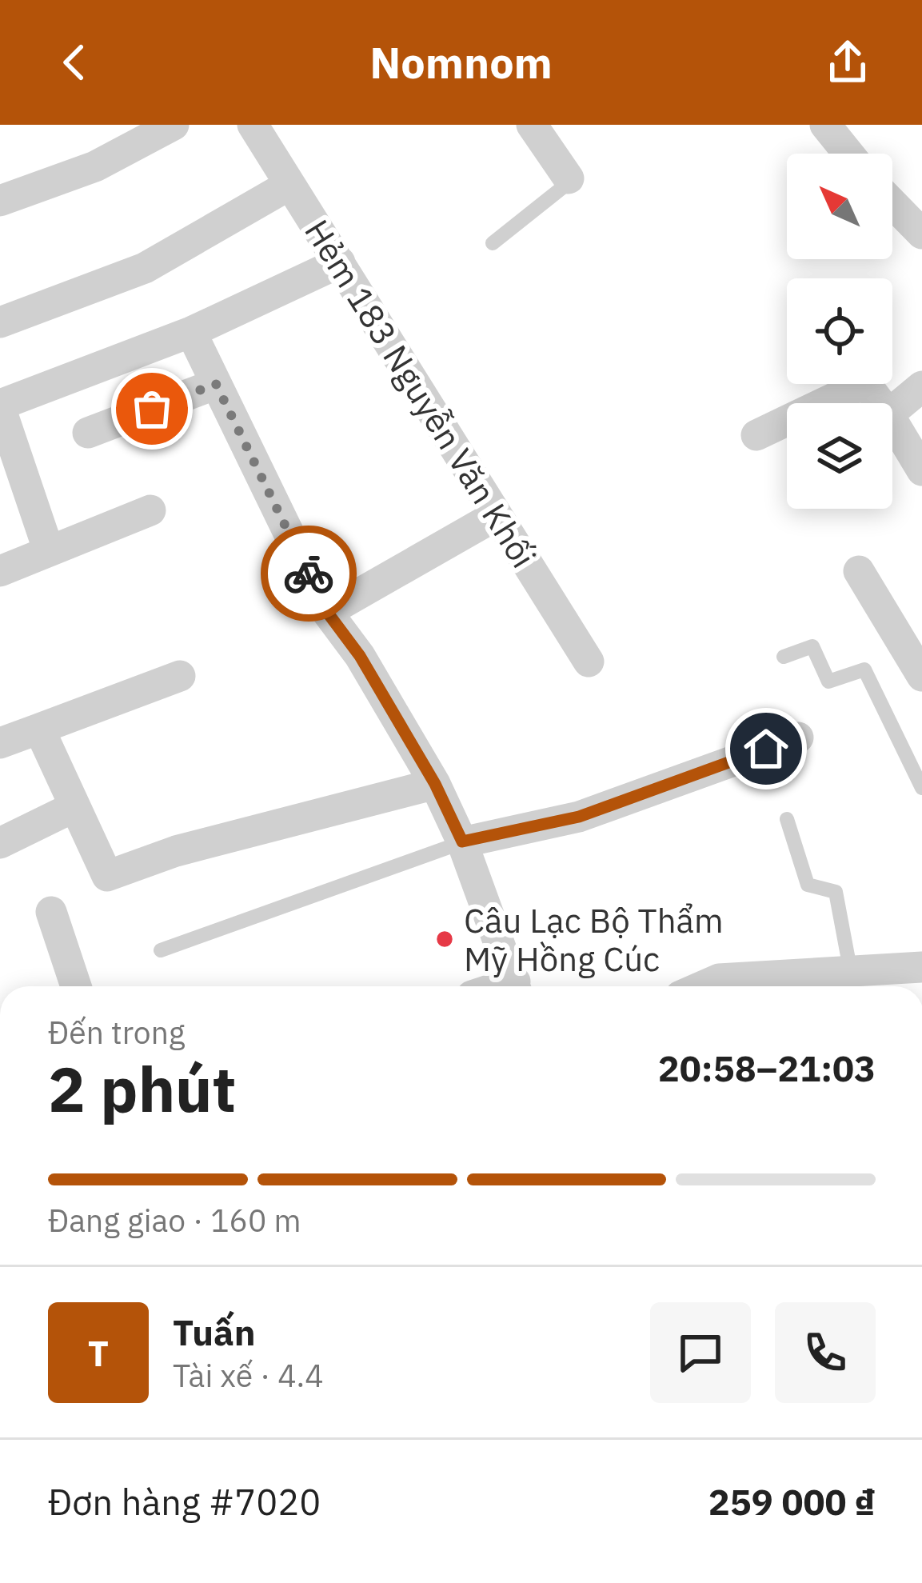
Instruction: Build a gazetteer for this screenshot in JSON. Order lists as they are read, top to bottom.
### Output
{
  "streets": {
    "street": ["Hẻm 183 Nguyễn Văn Khối"]
  },
  "places": ["Câu Lạc Bộ Thẩm Mỹ Hồng Cúc"],
  "north": "top left",
  "page": {
    "header": "Nomnom",
    "heading": ["2 phút", "Đến trong", "20:58–21:03"],
    "panel": [
      "Tuấn",
      "Tài xế · 4.4",
      "Đơn hàng #7020",
      "259 000 ₫"
    ],
    "bar": "Đang giao · 160 m",
    "round": "T"
  }
}
